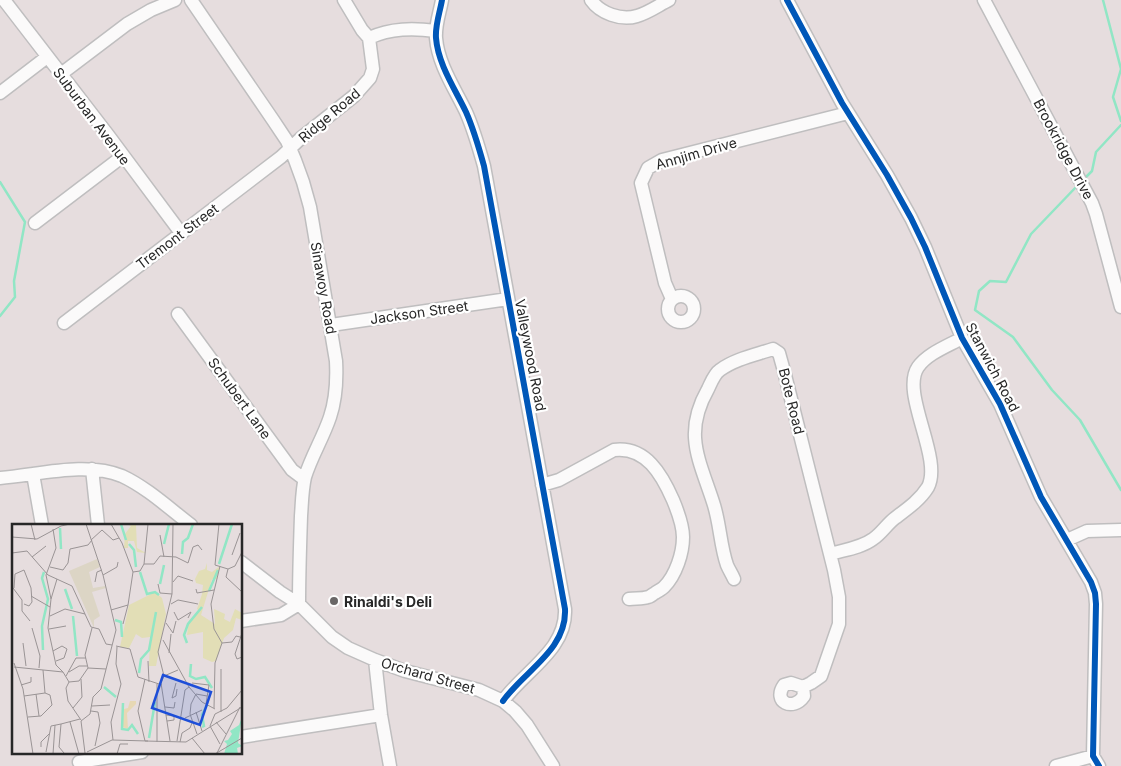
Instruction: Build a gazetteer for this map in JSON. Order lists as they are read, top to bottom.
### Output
{
  "streets": {
    "street": [
      "Ridge Road",
      "Suburban Avenue",
      "Brookridge Drive",
      "Annjim Drive",
      "Tremont Street",
      "Sinawoy Road",
      "Jackson Street",
      "Valleywood Road",
      "Stanwich Road",
      "Schubert Lane",
      "Bote Road",
      "Orchard Street"
    ]
  },
  "crossings": [
    ["Ridge Road", "Tremont Street"],
    ["Ridge Road", "Sinawoy Road"],
    ["Suburban Avenue", "Tremont Street"],
    ["Annjim Drive", "Stanwich Road"],
    ["Tremont Street", "Sinawoy Road"],
    ["Sinawoy Road", "Jackson Street"],
    ["Sinawoy Road", "Schubert Lane"],
    ["Sinawoy Road", "Orchard Street"],
    ["Jackson Street", "Valleywood Road"],
    ["Valleywood Road", "Orchard Street"]
  ],
  "places": ["Rinaldi's Deli"]
}
